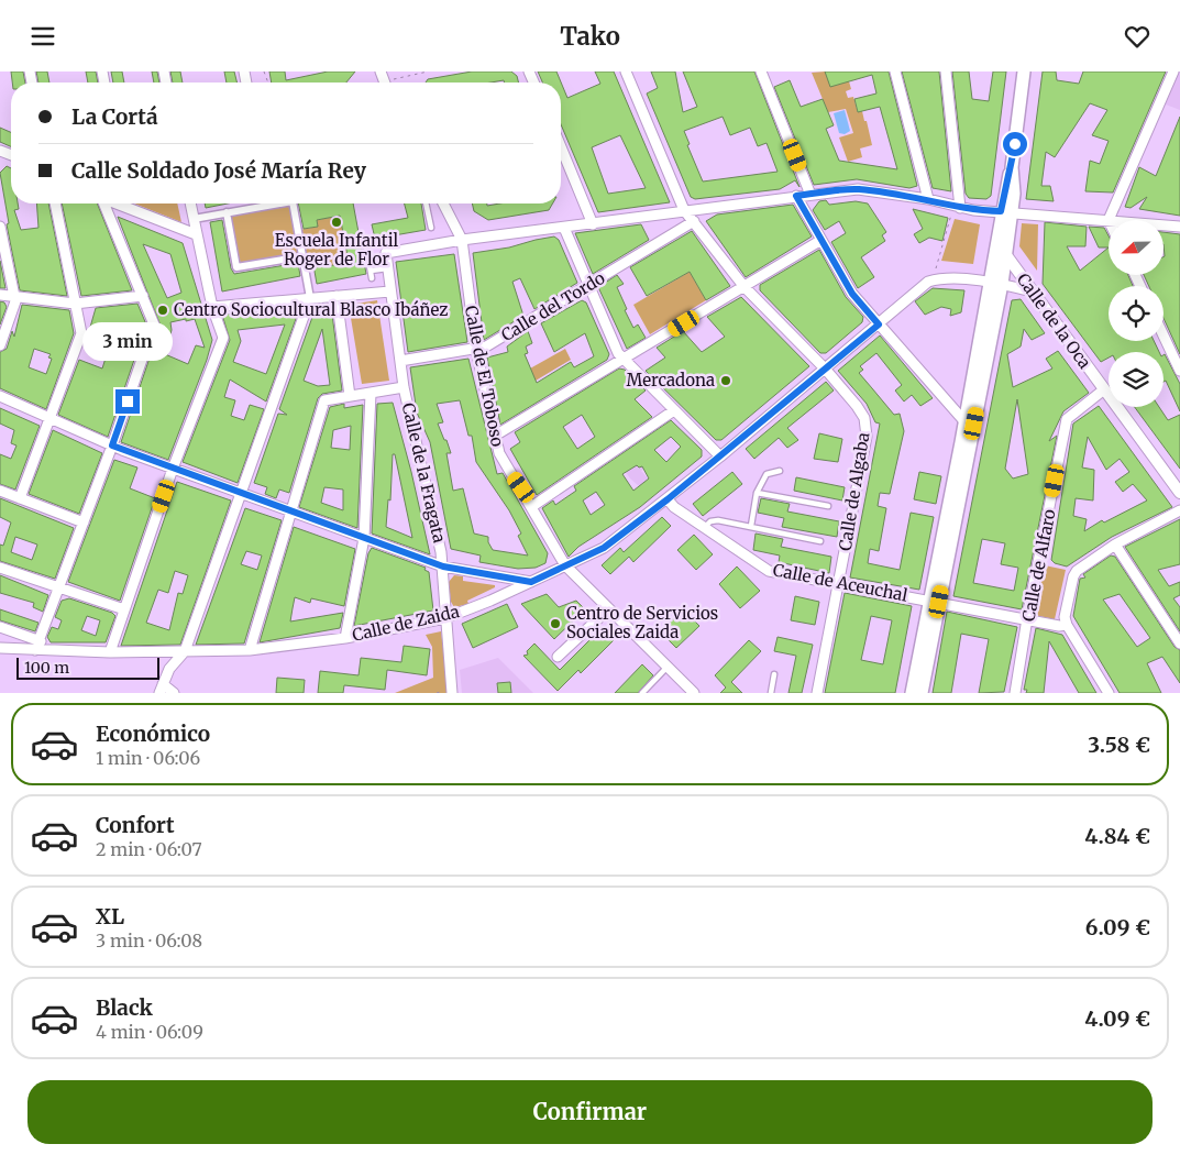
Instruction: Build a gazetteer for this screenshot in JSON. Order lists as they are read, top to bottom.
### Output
{
  "streets": {
    "main road": ["Calle de la Oca"],
    "street": [
      "Calle del Tordo",
      "Calle de El Toboso",
      "Calle de la Fragata",
      "Calle de Algaba",
      "Calle de Alfaro",
      "Calle de Aceuchal",
      "Calle de Zaida"
    ]
  },
  "crossings": [
    ["Calle del Tordo", "Calle de El Toboso"],
    ["Calle del Tordo", "Calle de la Fragata"],
    ["Calle del Tordo", "Calle de Algaba"],
    ["Calle de la Oca", "Calle de Alfaro"],
    ["Calle de El Toboso", "Calle de la Fragata"],
    ["Calle de El Toboso", "Calle de Zaida"],
    ["Calle de la Fragata", "Calle de Zaida"],
    ["Calle de Algaba", "Calle de Aceuchal"],
    ["Calle de Algaba", "Calle de Zaida"],
    ["Calle de Alfaro", "Calle de Aceuchal"],
    ["Calle de Aceuchal", "Calle de Zaida"]
  ],
  "places": [
    "Escuela Infantil Roger de Flor",
    "Centro Sociocultural Blasco Ibáñez",
    "Mercadona",
    "Centro de Servicios Sociales Zaida"
  ],
  "scale_bar": "100 m",
  "north": "left",
  "page": {
    "header": "Tako",
    "banner": ["La Cortá", "Calle Soldado José María Rey"],
    "bubble": "3 min",
    "scale": "100 m",
    "list": [
      {
        "name": "Económico",
        "note": "1 min · 06:06",
        "value": "3.58 €"
      },
      {
        "name": "Confort",
        "note": "2 min · 06:07",
        "value": "4.84 €"
      },
      {
        "name": "XL",
        "note": "3 min · 06:08",
        "value": "6.09 €"
      },
      {
        "name": "Black",
        "note": "4 min · 06:09",
        "value": "4.09 €"
      }
    ],
    "buttons": "Confirmar"
  }
}
